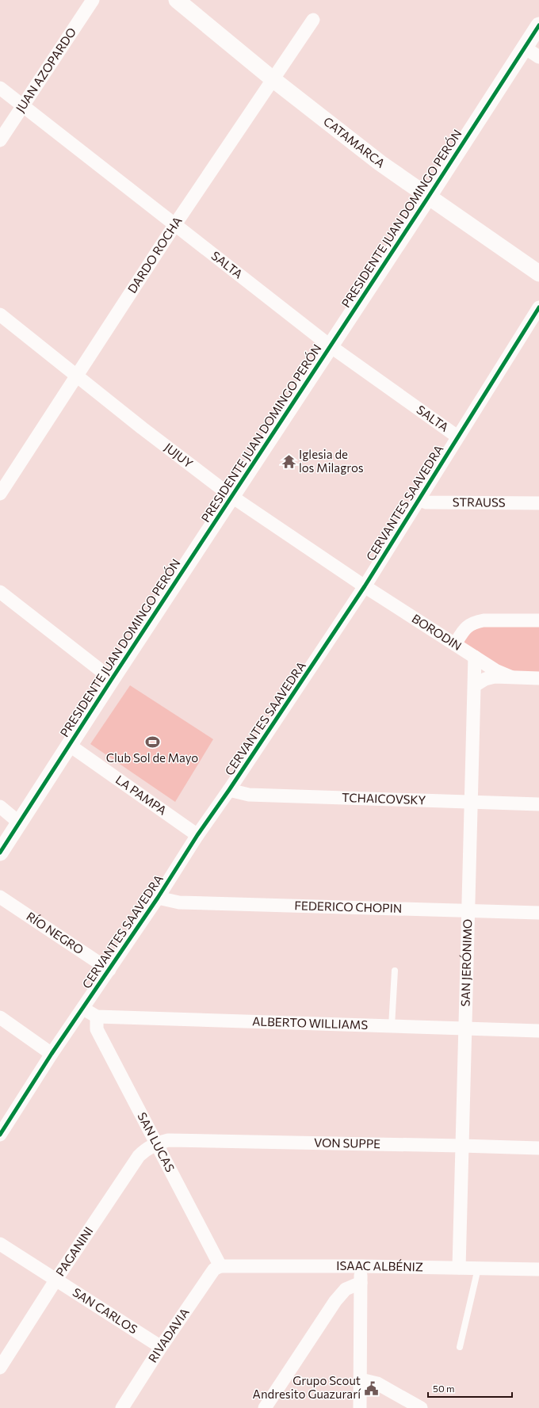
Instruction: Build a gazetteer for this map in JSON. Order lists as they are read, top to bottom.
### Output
{
  "streets": {
    "street": [
      "JUAN AZOPARDO",
      "CATAMARCA",
      "PRESIDENTE JUAN DOMINGO PERÓN",
      "DARDO ROCHA",
      "SALTA",
      "JUJUY",
      "CERVANTES SAAVEDRA",
      "STRAUSS",
      "BORODIN",
      "LA PAMPA",
      "TCHAICOVSKY",
      "FEDERICO CHOPIN",
      "RÍO NEGRO",
      "SAN JERÓNIMO",
      "ALBERTO WILLIAMS",
      "SAN LUCAS",
      "VON SUPPE",
      "PAGANINI",
      "ISAAC ALBÉNIZ",
      "SAN CARLOS",
      "RIVADAVIA"
    ]
  },
  "crossings": [
    ["JUAN AZOPARDO", "SALTA"],
    ["CATAMARCA", "PRESIDENTE JUAN DOMINGO PERÓN"],
    ["CATAMARCA", "DARDO ROCHA"],
    ["PRESIDENTE JUAN DOMINGO PERÓN", "SALTA"],
    ["PRESIDENTE JUAN DOMINGO PERÓN", "JUJUY"],
    ["PRESIDENTE JUAN DOMINGO PERÓN", "LA PAMPA"],
    ["DARDO ROCHA", "SALTA"],
    ["DARDO ROCHA", "JUJUY"],
    ["SALTA", "CERVANTES SAAVEDRA"],
    ["JUJUY", "CERVANTES SAAVEDRA"],
    ["JUJUY", "BORODIN"],
    ["CERVANTES SAAVEDRA", "STRAUSS"],
    ["CERVANTES SAAVEDRA", "BORODIN"],
    ["CERVANTES SAAVEDRA", "LA PAMPA"],
    ["CERVANTES SAAVEDRA", "TCHAICOVSKY"],
    ["CERVANTES SAAVEDRA", "FEDERICO CHOPIN"],
    ["CERVANTES SAAVEDRA", "RÍO NEGRO"],
    ["CERVANTES SAAVEDRA", "ALBERTO WILLIAMS"],
    ["BORODIN", "SAN JERÓNIMO"],
    ["TCHAICOVSKY", "SAN JERÓNIMO"],
    ["FEDERICO CHOPIN", "SAN JERÓNIMO"],
    ["SAN JERÓNIMO", "ALBERTO WILLIAMS"],
    ["SAN JERÓNIMO", "VON SUPPE"],
    ["SAN JERÓNIMO", "ISAAC ALBÉNIZ"],
    ["ALBERTO WILLIAMS", "SAN LUCAS"],
    ["SAN LUCAS", "VON SUPPE"],
    ["SAN LUCAS", "PAGANINI"],
    ["SAN LUCAS", "ISAAC ALBÉNIZ"],
    ["SAN LUCAS", "RIVADAVIA"],
    ["VON SUPPE", "PAGANINI"],
    ["PAGANINI", "SAN CARLOS"],
    ["ISAAC ALBÉNIZ", "RIVADAVIA"],
    ["SAN CARLOS", "RIVADAVIA"]
  ],
  "places": {
    "temple": ["Iglesia de los Milagros"],
    "sports": ["Club Sol de Mayo"],
    "public building": ["Grupo Scout Andresito Guazurarí"]
  },
  "scale_bar": "50 m"
}
